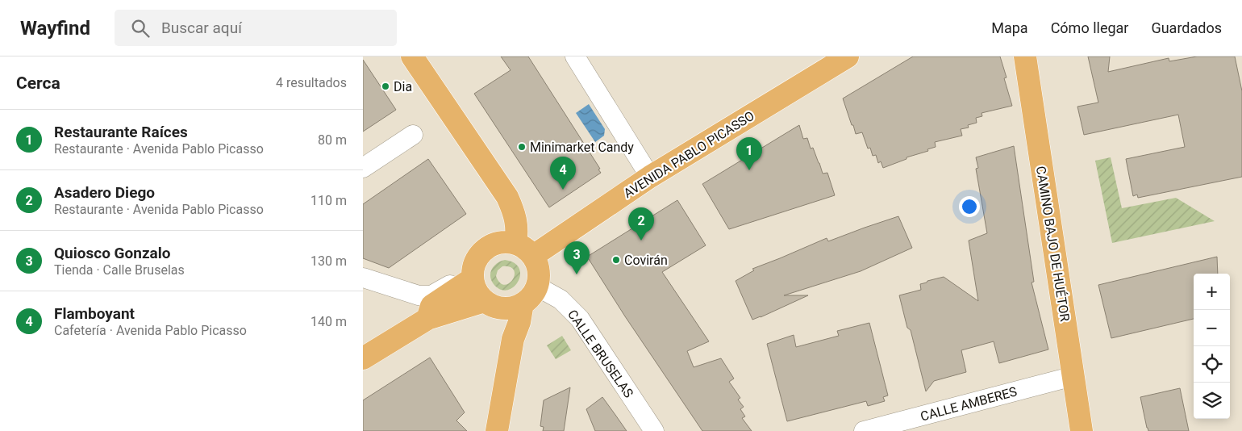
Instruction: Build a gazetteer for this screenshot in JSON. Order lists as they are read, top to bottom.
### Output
{
  "streets": {
    "main road": ["AVENIDA PABLO PICASSO", "CAMINO BAJO DE HUÉTOR"],
    "street": ["CALLE BRUSELAS", "CALLE AMBERES"]
  },
  "crossings": [
    ["AVENIDA PABLO PICASSO", "CALLE BRUSELAS"],
    ["CAMINO BAJO DE HUÉTOR", "CALLE AMBERES"]
  ],
  "places": ["Dia", "Minimarket Candy", "Covirán"],
  "page": {
    "header": "Wayfind",
    "search": "Buscar aquí",
    "nav": ["Mapa", "Cómo llegar", "Guardados"],
    "heading": ["Cerca", "4 resultados"],
    "list": [
      {
        "mark": "1",
        "name": "Restaurante Raíces",
        "note": "Restaurante · Avenida Pablo Picasso",
        "value": "80 m"
      },
      {
        "mark": "2",
        "name": "Asadero Diego",
        "note": "Restaurante · Avenida Pablo Picasso",
        "value": "110 m"
      },
      {
        "mark": "3",
        "name": "Quiosco Gonzalo",
        "note": "Tienda · Calle Bruselas",
        "value": "130 m"
      },
      {
        "mark": "4",
        "name": "Flamboyant",
        "note": "Cafetería · Avenida Pablo Picasso",
        "value": "140 m"
      }
    ],
    "pins": [
      "1",
      "4",
      "2",
      "3"
    ],
    "map_buttons": ["+", "−"]
  }
}
